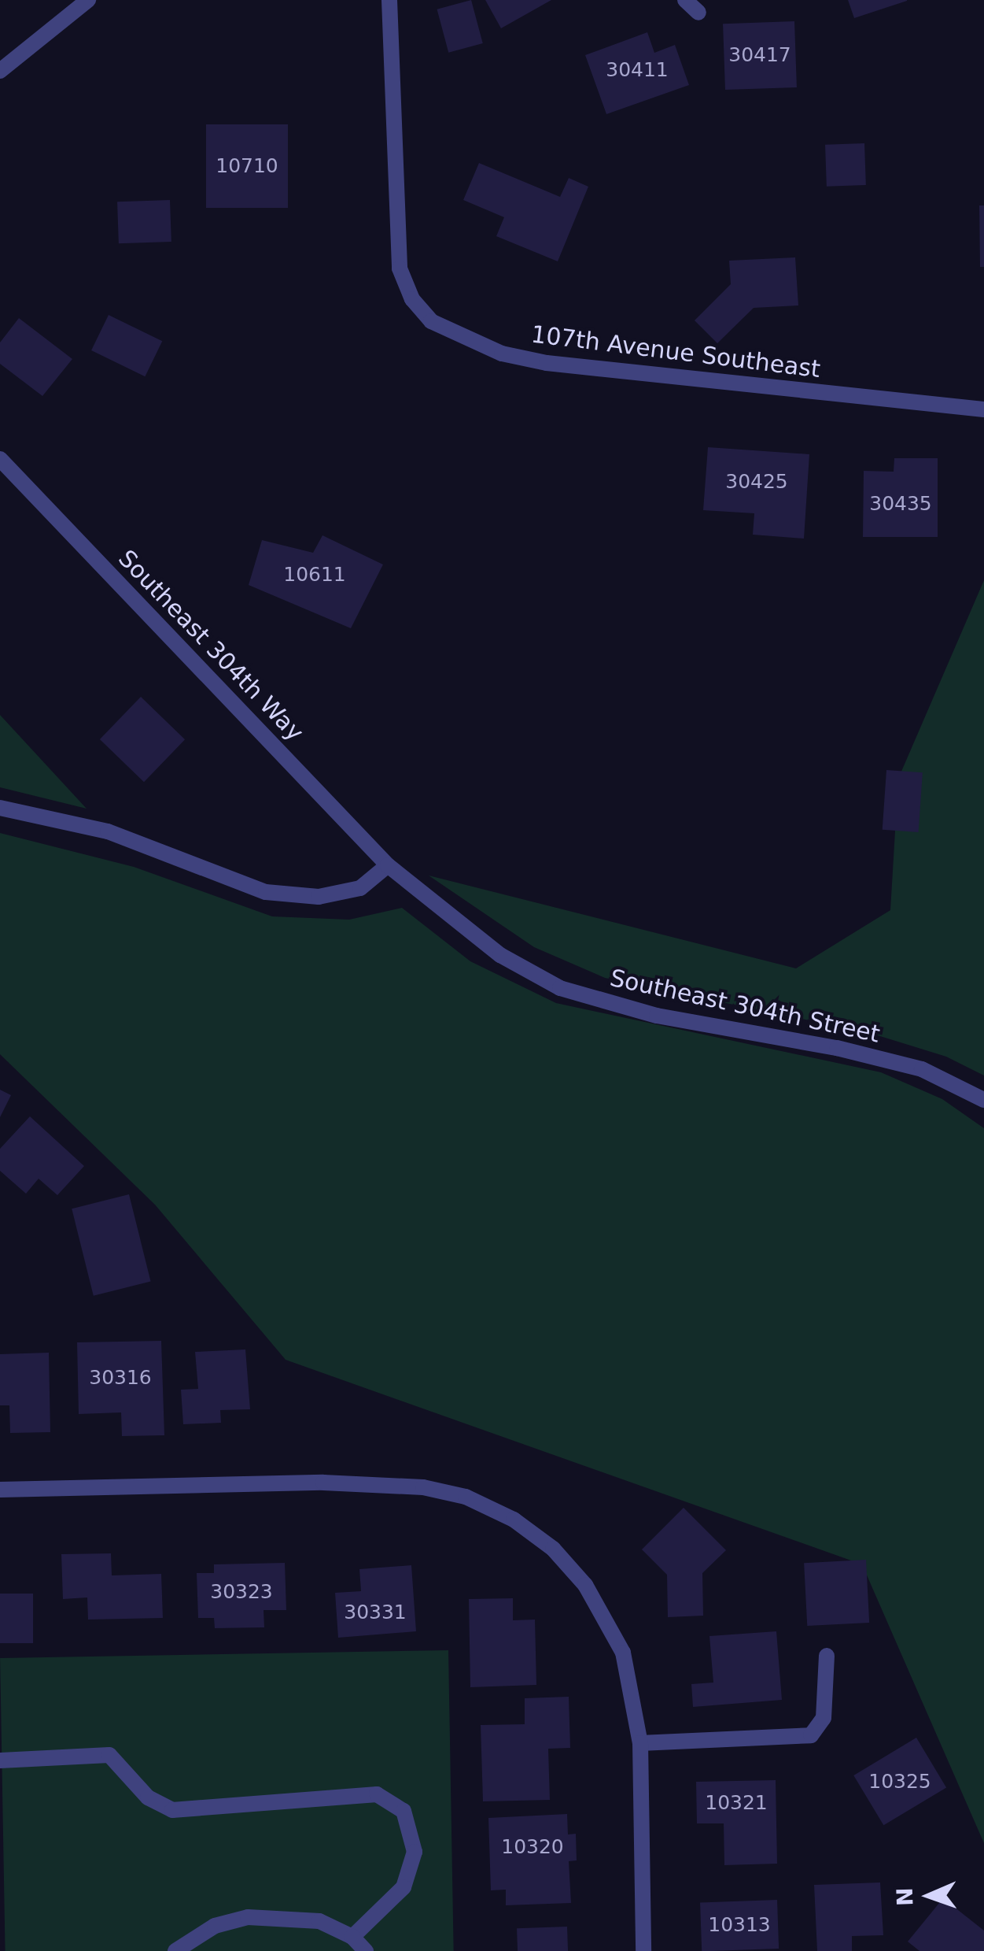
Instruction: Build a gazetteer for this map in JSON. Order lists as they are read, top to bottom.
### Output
{
  "streets": {
    "street": ["107th Avenue Southeast", "Southeast 304th Way", "Southeast 304th Street"]
  },
  "crossings": [
    ["Southeast 304th Way", "Southeast 304th Street"]
  ],
  "house_numbers": [
    "30417",
    "30411",
    "10710",
    "30425",
    "30435",
    "10611",
    "30316",
    "30323",
    "30331",
    "10325",
    "10321",
    "10320",
    "10313"
  ],
  "north": "left"
}
